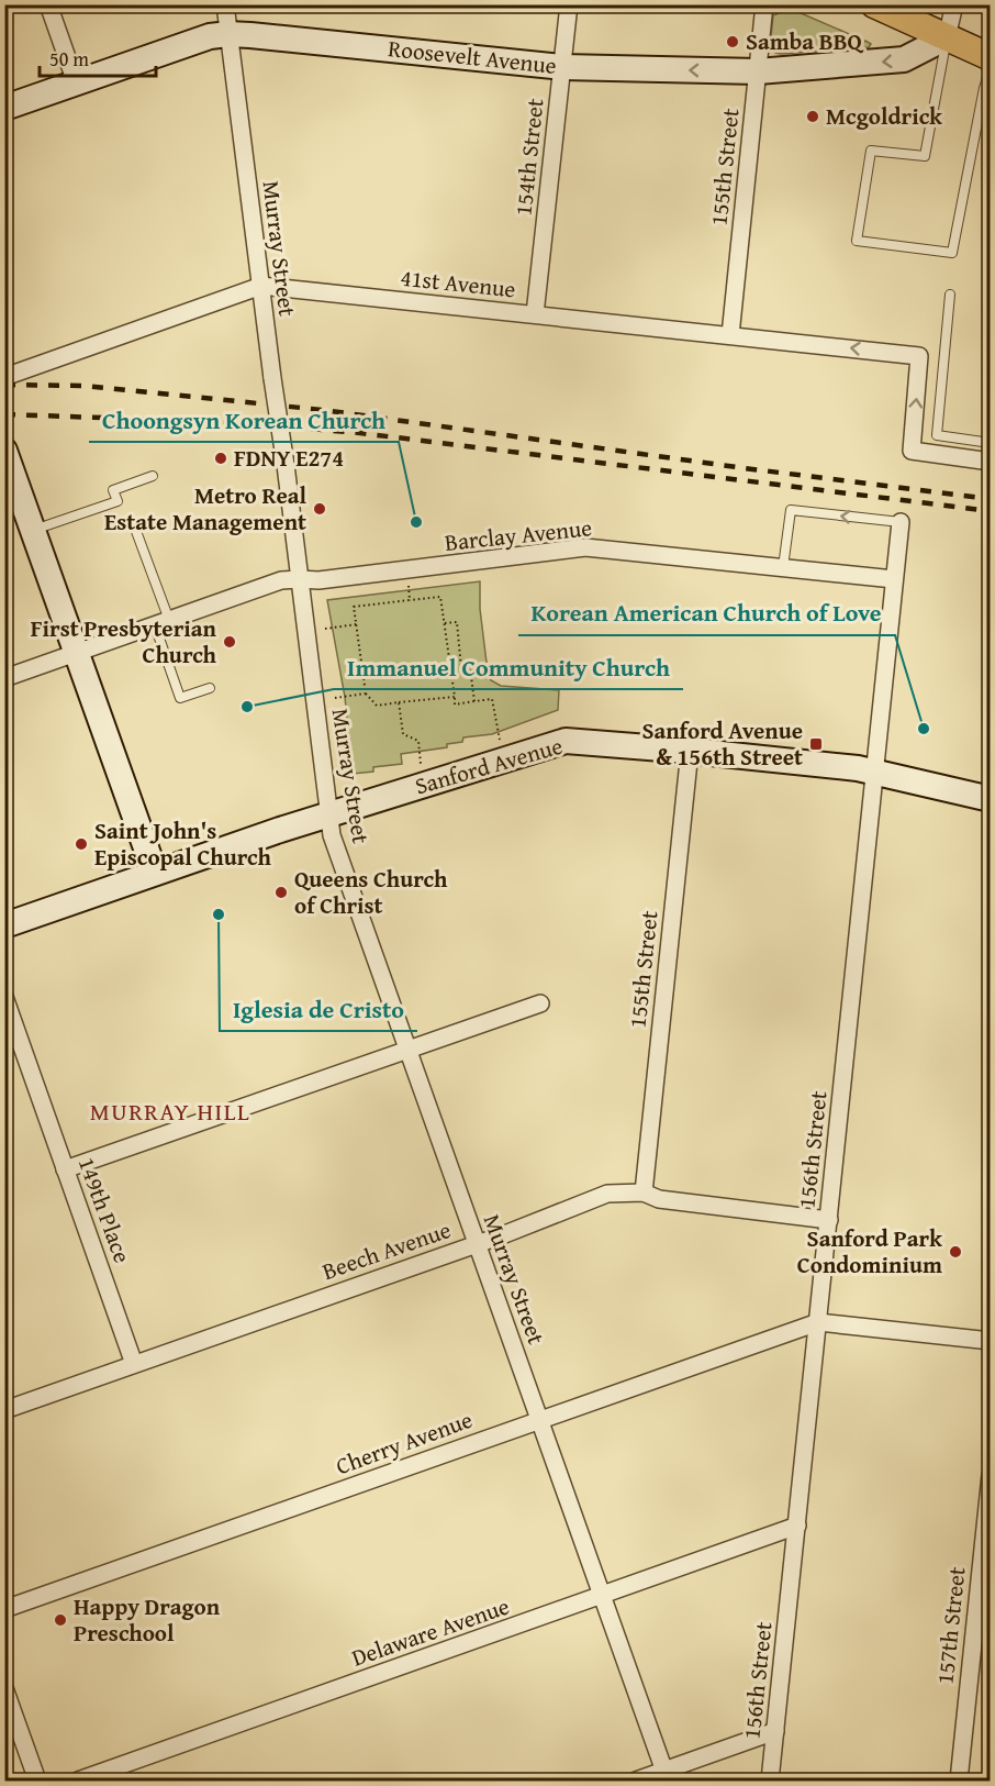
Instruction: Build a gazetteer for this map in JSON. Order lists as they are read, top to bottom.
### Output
{
  "streets": {
    "street": [
      "Roosevelt Avenue",
      "154th Street",
      "155th Street",
      "Murray Street",
      "41st Avenue",
      "Barclay Avenue",
      "Sanford Avenue",
      "156th Street",
      "149th Place",
      "Beech Avenue",
      "Cherry Avenue",
      "157th Street",
      "Delaware Avenue"
    ]
  },
  "crossings": [
    ["Roosevelt Avenue", "154th Street"],
    ["Roosevelt Avenue", "155th Street"],
    ["Roosevelt Avenue", "Murray Street"],
    ["154th Street", "41st Avenue"],
    ["155th Street", "41st Avenue"],
    ["155th Street", "Sanford Avenue"],
    ["155th Street", "Beech Avenue"],
    ["Murray Street", "41st Avenue"],
    ["Murray Street", "Barclay Avenue"],
    ["Murray Street", "Sanford Avenue"],
    ["Murray Street", "Beech Avenue"],
    ["Murray Street", "Cherry Avenue"],
    ["Murray Street", "Delaware Avenue"],
    ["Barclay Avenue", "156th Street"],
    ["Sanford Avenue", "156th Street"],
    ["156th Street", "Beech Avenue"],
    ["156th Street", "Cherry Avenue"],
    ["156th Street", "Delaware Avenue"],
    ["149th Place", "Beech Avenue"]
  ],
  "one_way": ["Roosevelt Avenue"],
  "districts": ["MURRAY HILL"],
  "places": {
    "other": [
      "Samba BBQ",
      "Mcgoldrick",
      "FDNY E274",
      "Metro Real Estate Management",
      "Choongsyn Korean Church",
      "First Presbyterian Church",
      "Immanuel Community Church",
      "Korean American Church of Love",
      "Saint John's Episcopal Church",
      "Queens Church of Christ",
      "Iglesia de Cristo",
      "Sanford Park Condominium",
      "Happy Dragon Preschool"
    ],
    "transit": ["Sanford Avenue & 156th Street"]
  },
  "scale_bar": "50 m"
}
